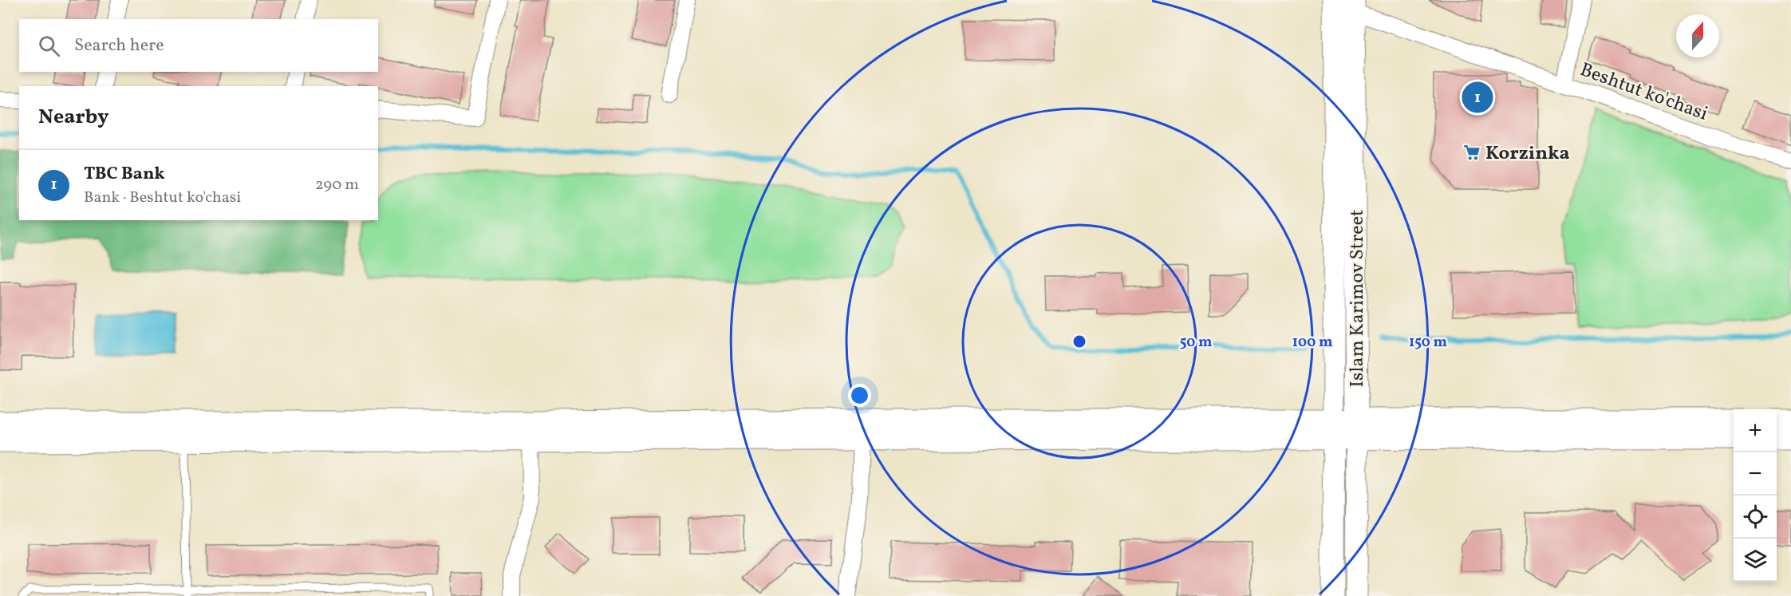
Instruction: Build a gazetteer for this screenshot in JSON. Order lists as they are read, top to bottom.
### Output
{
  "streets": {
    "main road": ["Islam Karimov Street"],
    "street": ["Beshtut ko'chasi"]
  },
  "places": {
    "supermarket": ["Korzinka"]
  },
  "north": "top",
  "page": {
    "search": "Search here",
    "pins": "1",
    "heading": "Nearby",
    "list": [
      {
        "mark": "1",
        "name": "TBC Bank",
        "note": "Bank · Beshtut ko'chasi",
        "value": "290 m"
      }
    ],
    "map_buttons": ["+", "−"]
  },
  "rings": ["50 m", "100 m", "150 m"]
}
